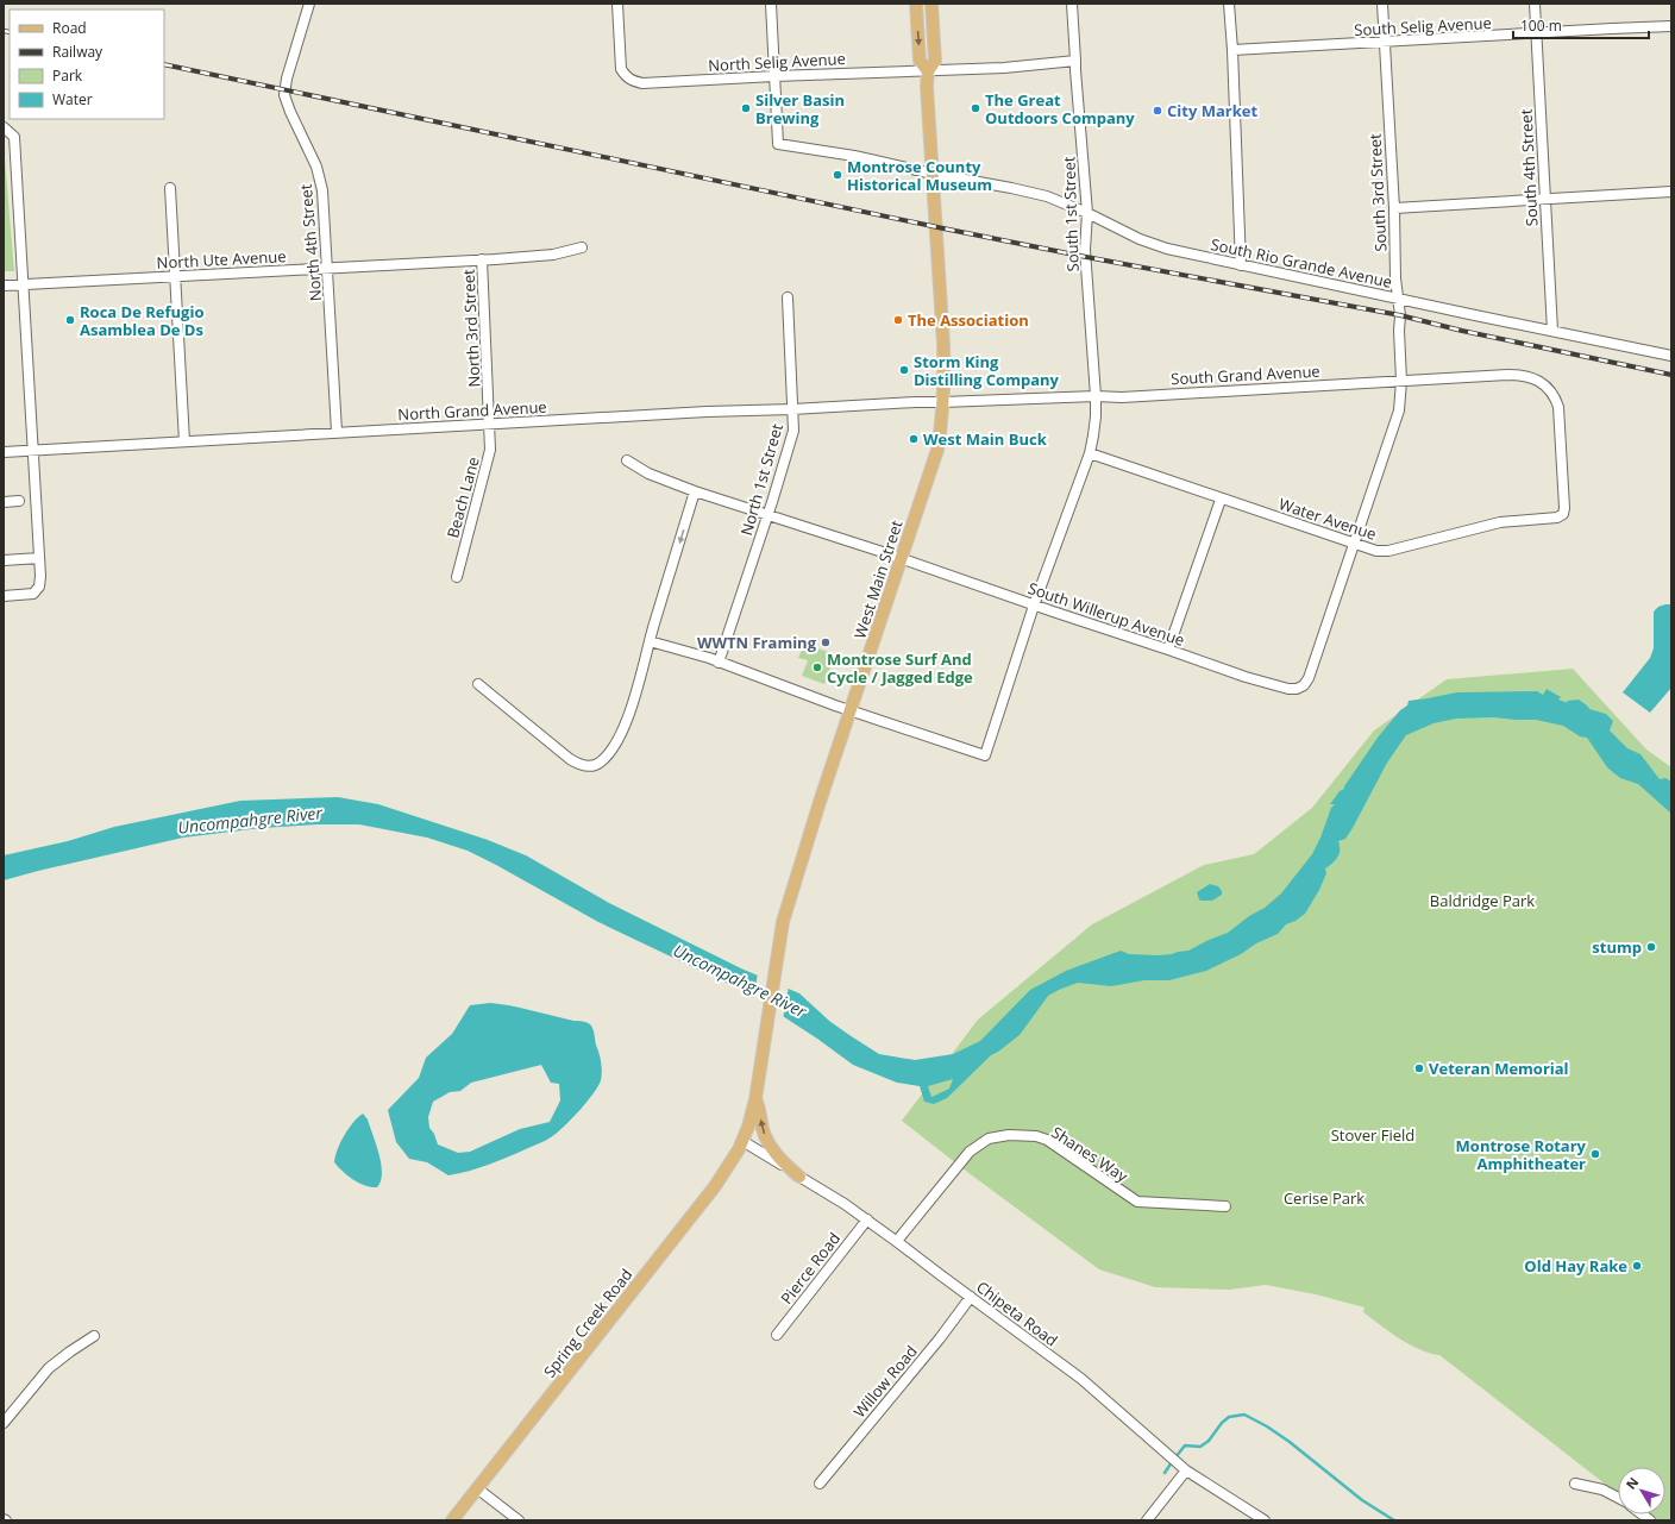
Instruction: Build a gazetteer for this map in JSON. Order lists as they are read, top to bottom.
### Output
{
  "streets": {
    "main road": ["West Main Street", "Spring Creek Road"],
    "street": [
      "South Selig Avenue",
      "North Selig Avenue",
      "South 4th Street",
      "South 3rd Street",
      "South 1st Street",
      "North 4th Street",
      "North Ute Avenue",
      "South Rio Grande Avenue",
      "North 3rd Street",
      "South Grand Avenue",
      "North Grand Avenue",
      "North 1st Street",
      "Beach Lane",
      "Water Avenue",
      "South Willerup Avenue",
      "Shanes Way",
      "Pierce Road",
      "Chipeta Road",
      "Willow Road"
    ]
  },
  "crossings": [
    ["South Selig Avenue", "South 4th Street"],
    ["South Selig Avenue", "South 3rd Street"],
    ["North Selig Avenue", "South Rio Grande Avenue"],
    ["North Selig Avenue", "West Main Street"],
    ["South 4th Street", "South Rio Grande Avenue"],
    ["South 3rd Street", "South Rio Grande Avenue"],
    ["South 3rd Street", "South Grand Avenue"],
    ["South 3rd Street", "Water Avenue"],
    ["South 3rd Street", "South Willerup Avenue"],
    ["South 1st Street", "South Rio Grande Avenue"],
    ["South 1st Street", "South Grand Avenue"],
    ["South 1st Street", "Water Avenue"],
    ["South 1st Street", "West Main Street"],
    ["South 1st Street", "South Willerup Avenue"],
    ["North 4th Street", "North Ute Avenue"],
    ["North 4th Street", "North Grand Avenue"],
    ["North Ute Avenue", "North 3rd Street"],
    ["South Rio Grande Avenue", "West Main Street"],
    ["North 3rd Street", "North Grand Avenue"],
    ["North 3rd Street", "Beach Lane"],
    ["South Grand Avenue", "North Grand Avenue"],
    ["South Grand Avenue", "Water Avenue"],
    ["South Grand Avenue", "West Main Street"],
    ["North Grand Avenue", "North 1st Street"],
    ["North Grand Avenue", "Beach Lane"],
    ["North Grand Avenue", "West Main Street"],
    ["North 1st Street", "South Willerup Avenue"],
    ["West Main Street", "South Willerup Avenue"],
    ["West Main Street", "Chipeta Road"],
    ["West Main Street", "Spring Creek Road"],
    ["Shanes Way", "Chipeta Road"],
    ["Pierce Road", "Chipeta Road"],
    ["Chipeta Road", "Spring Creek Road"],
    ["Chipeta Road", "Willow Road"]
  ],
  "water": ["Uncompahgre River"],
  "parks": ["Baldridge Park", "Stover Field", "Cerise Park"],
  "places": [
    "Silver Basin Brewing",
    "The Great Outdoors Company",
    "City Market",
    "Montrose County Historical Museum",
    "Roca De Refugio Asamblea De Ds",
    "The Association",
    "Storm King Distilling Company",
    "West Main Buck",
    "WWTN Framing",
    "Montrose Surf And Cycle / Jagged Edge",
    "stump",
    "Veteran Memorial",
    "Montrose Rotary Amphitheater",
    "Old Hay Rake"
  ],
  "legend": [
    "Road",
    "Railway",
    "Park",
    "Water"
  ],
  "scale_bar": "100 m",
  "north": "top left"
}
